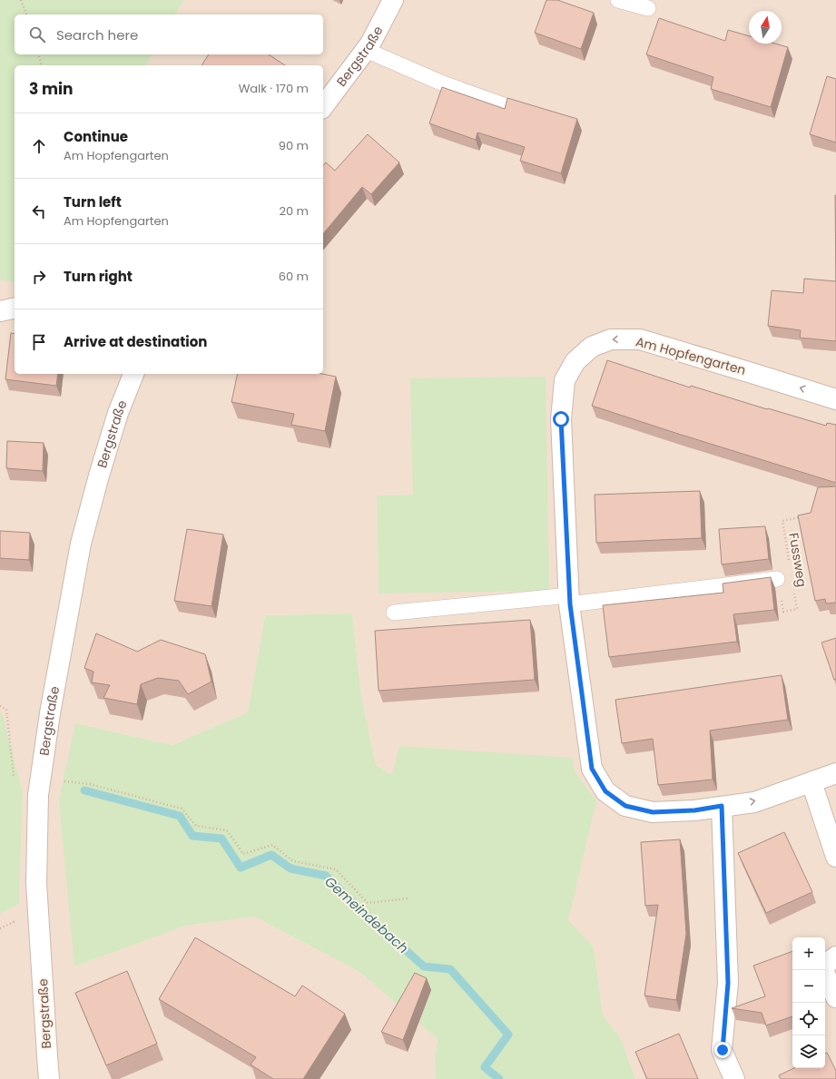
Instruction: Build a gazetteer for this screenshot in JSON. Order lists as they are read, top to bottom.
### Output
{
  "streets": {
    "street": ["Bergstraße", "Am Hopfengarten"],
    "path": ["Fussweg"]
  },
  "water": ["Gemeindebach"],
  "north": "top",
  "page": {
    "search": "Search here",
    "heading": ["3 min", "Walk · 170 m"],
    "list": [
      ["Continue", "Am Hopfengarten", "90 m"],
      ["Turn left", "Am Hopfengarten", "20 m"],
      ["Turn right", "60 m"],
      "Arrive at destination"
    ],
    "map_buttons": ["+", "−"]
  }
}
